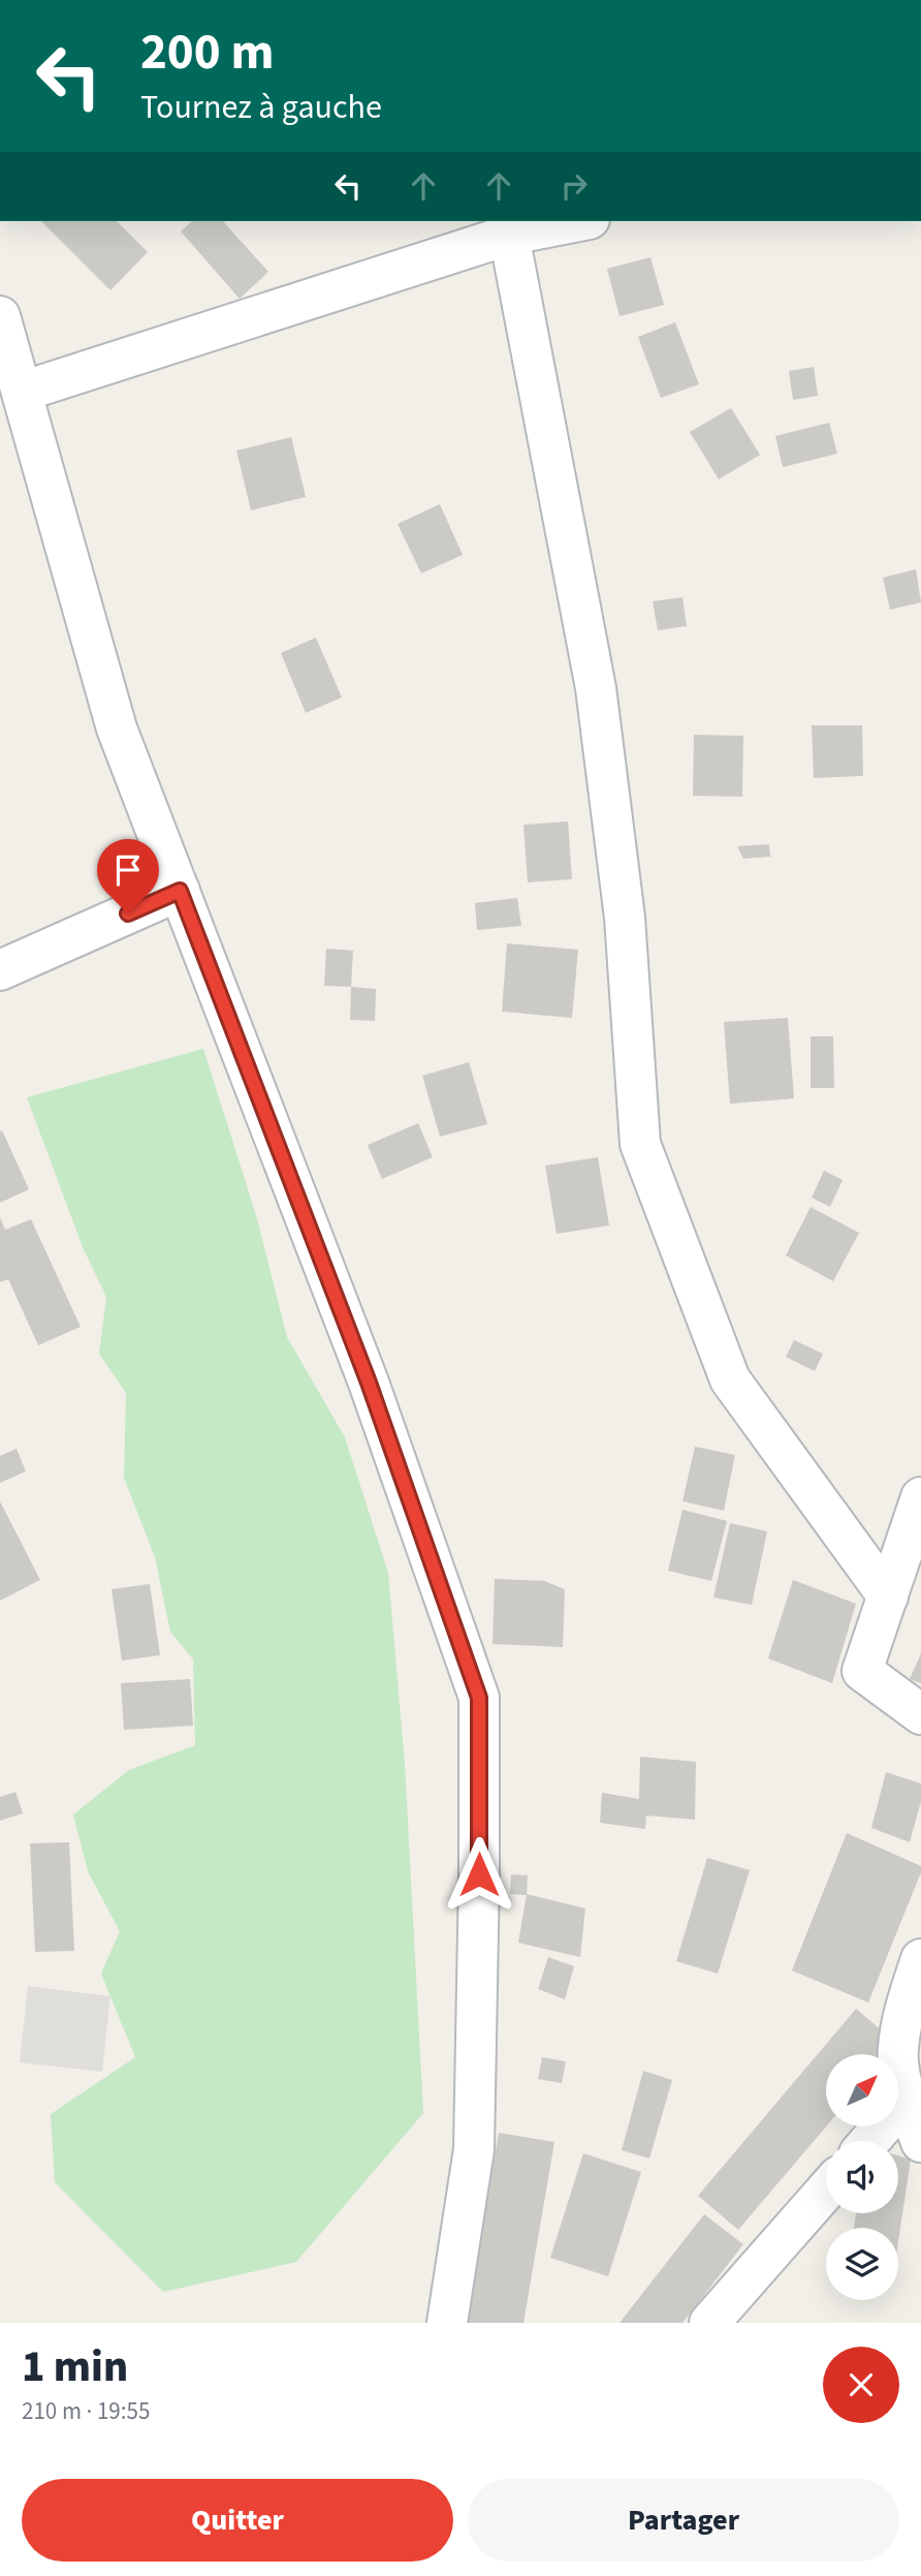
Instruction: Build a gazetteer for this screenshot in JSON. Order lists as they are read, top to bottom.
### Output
{
  "north": "top right",
  "page": {
    "turn": ["200 m", "Tournez à gauche"],
    "heading": ["1 min", "210 m · 19:55"],
    "buttons": ["Quitter", "Partager"]
  }
}
